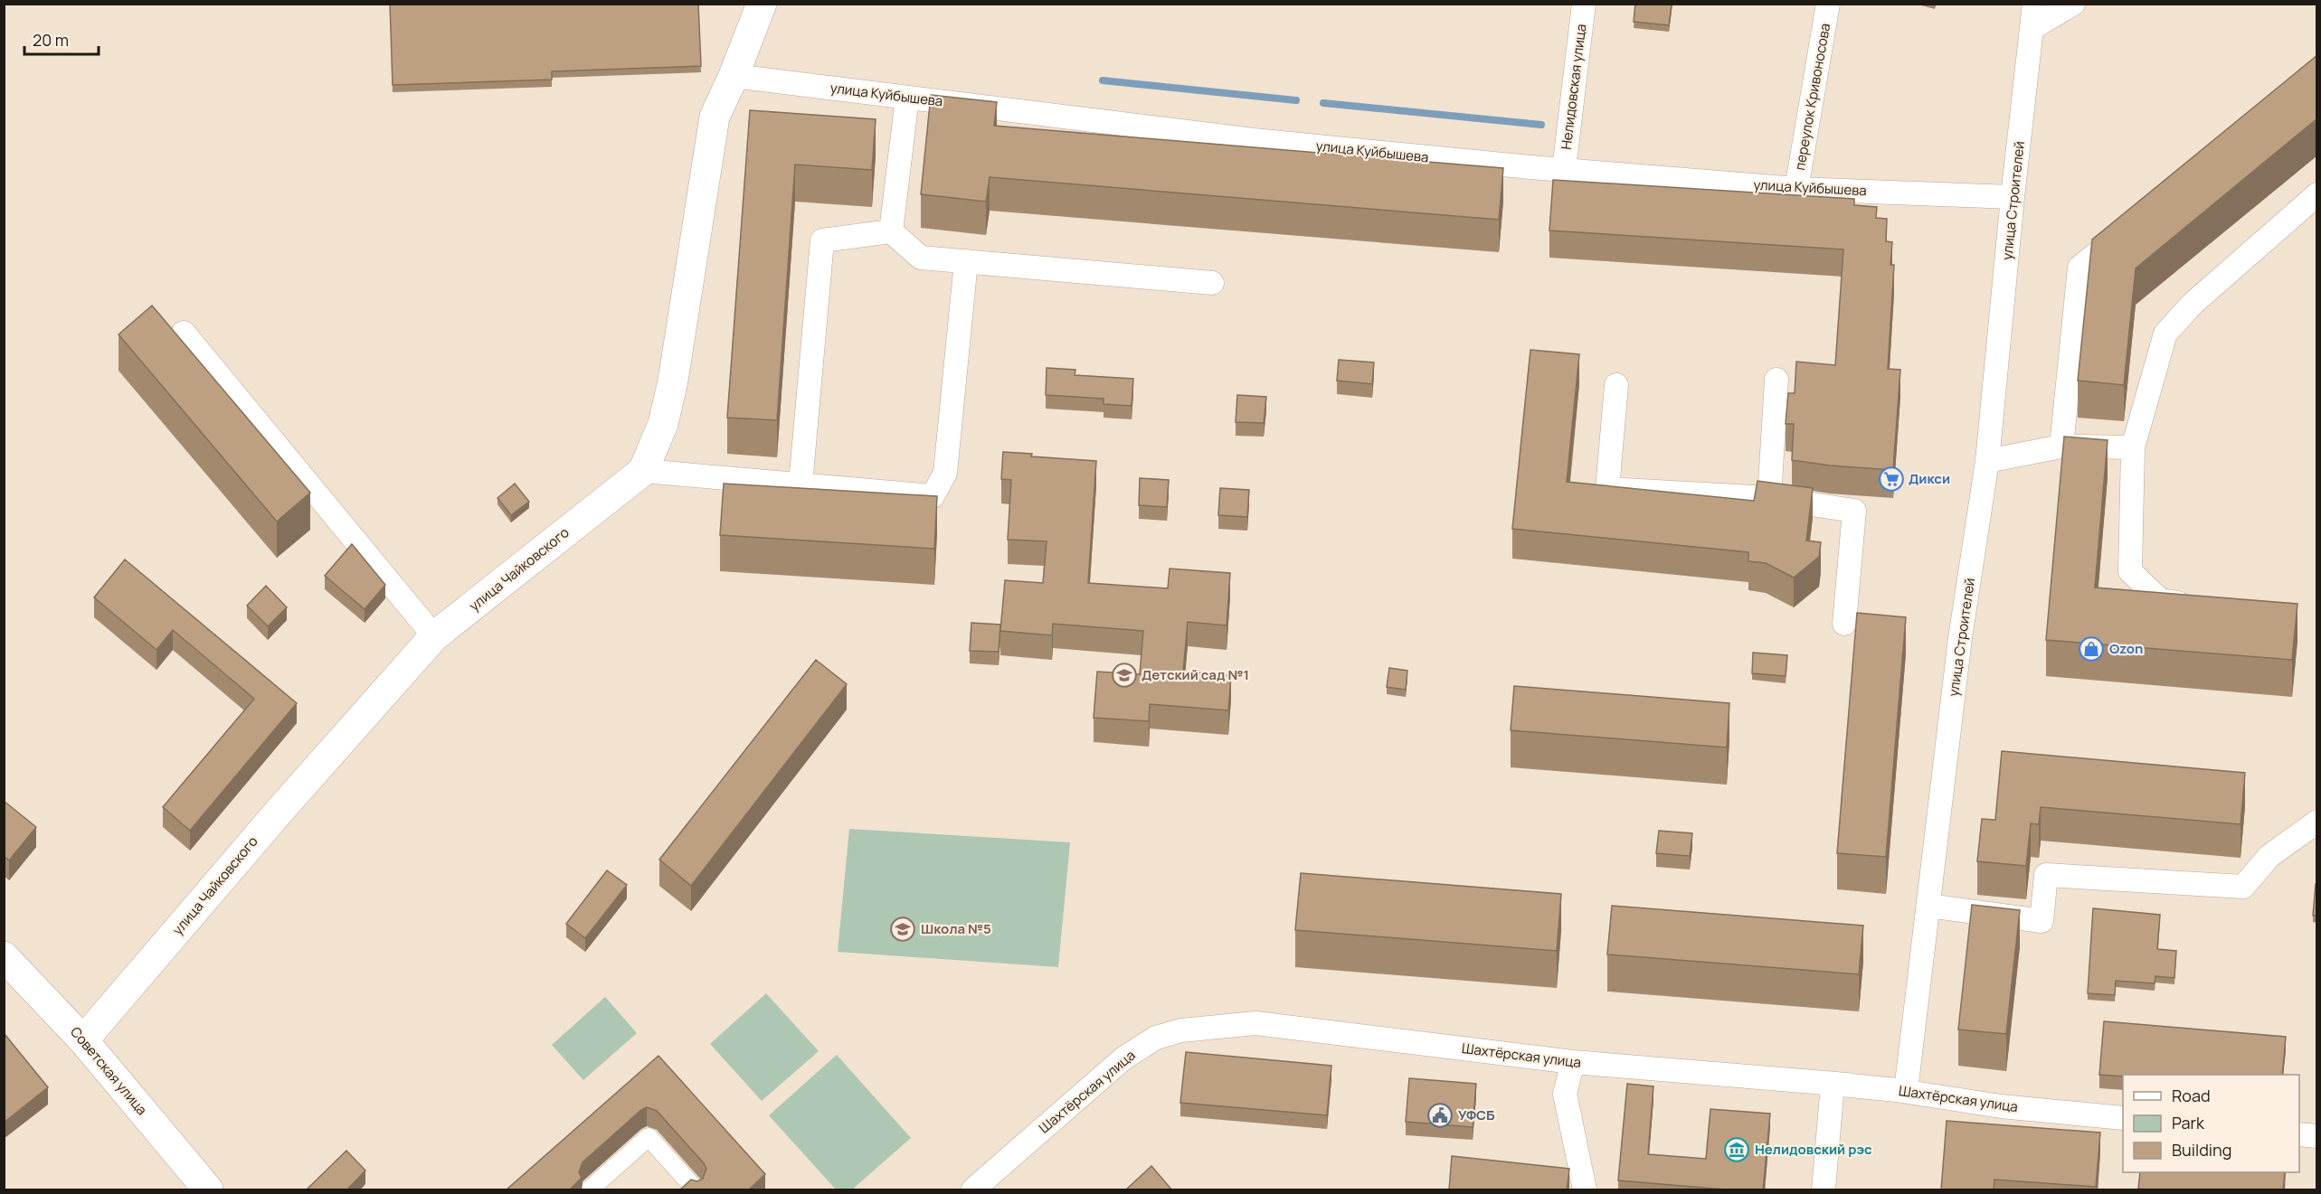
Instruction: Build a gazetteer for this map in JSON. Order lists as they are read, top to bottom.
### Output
{
  "streets": {
    "street": [
      "Нелидовская улица",
      "улица Куйбышева",
      "переулок Кривоносова",
      "улица Строителей",
      "улица Чайковского",
      "Шахтёрская улица",
      "Советская улица"
    ]
  },
  "crossings": [
    ["Нелидовская улица", "улица Куйбышева"],
    ["улица Куйбышева", "переулок Кривоносова"],
    ["улица Куйбышева", "улица Строителей"],
    ["улица Куйбышева", "улица Чайковского"],
    ["улица Строителей", "Шахтёрская улица"],
    ["улица Чайковского", "Советская улица"]
  ],
  "places": {
    "supermarket": ["Дикси"],
    "shop": ["Ozon"],
    "school or university": ["Детский сад №1", "Школа №5"],
    "public building": ["УФСБ"],
    "museum": ["Нелидовский рэс"]
  },
  "legend": ["Road", "Park", "Building"],
  "scale_bar": "20 m"
}
